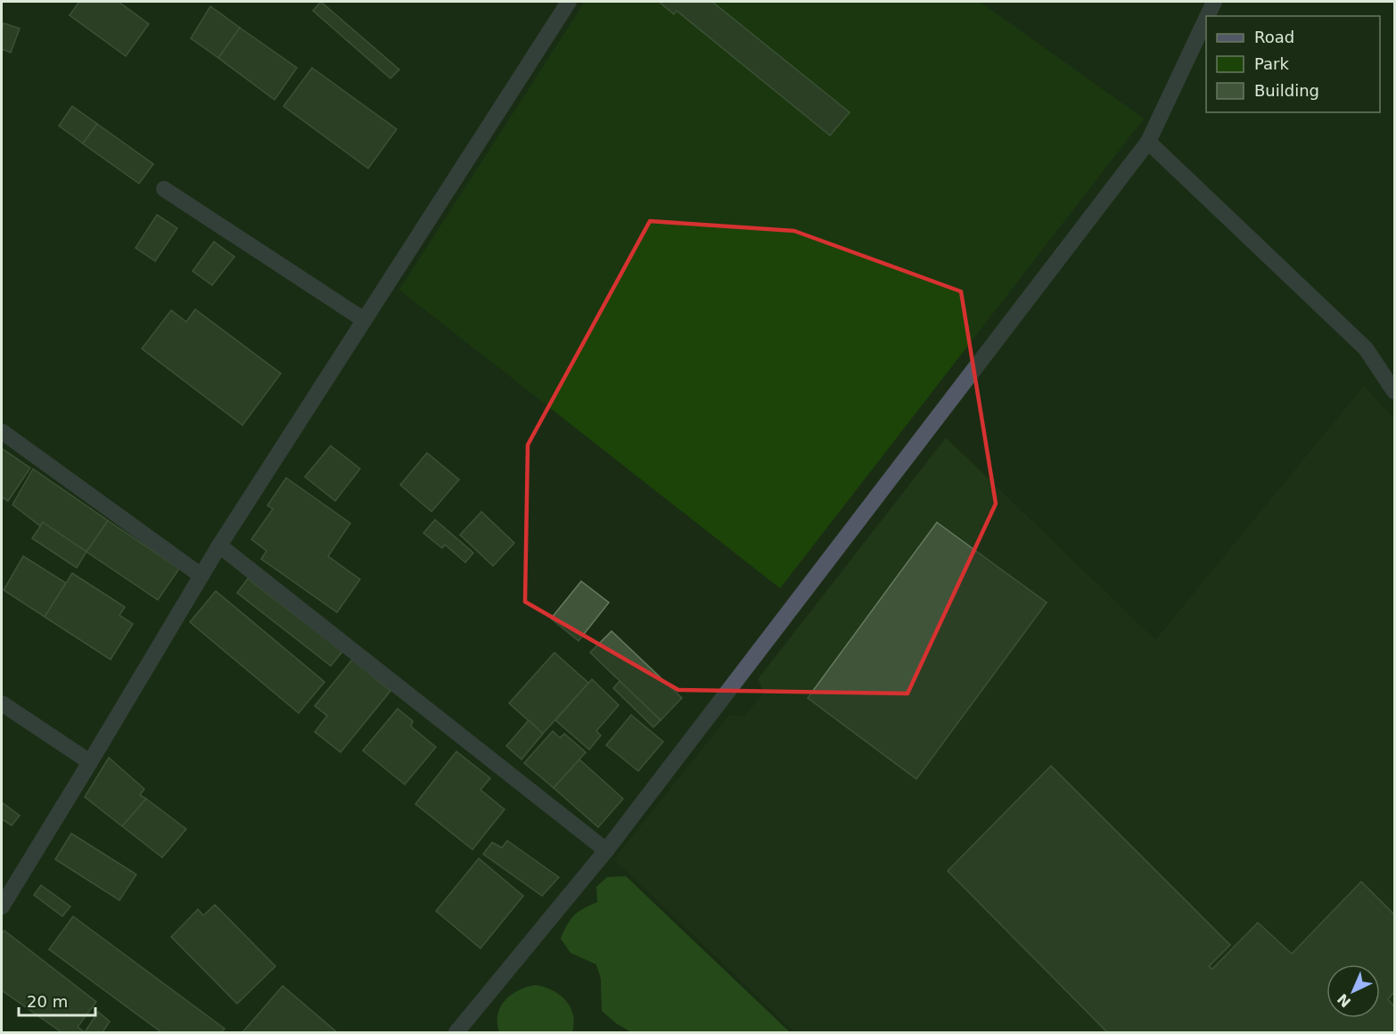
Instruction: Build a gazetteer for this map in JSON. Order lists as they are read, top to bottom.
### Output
{
  "legend": ["Road", "Park", "Building"],
  "scale_bar": "20 m",
  "north": "bottom left"
}
